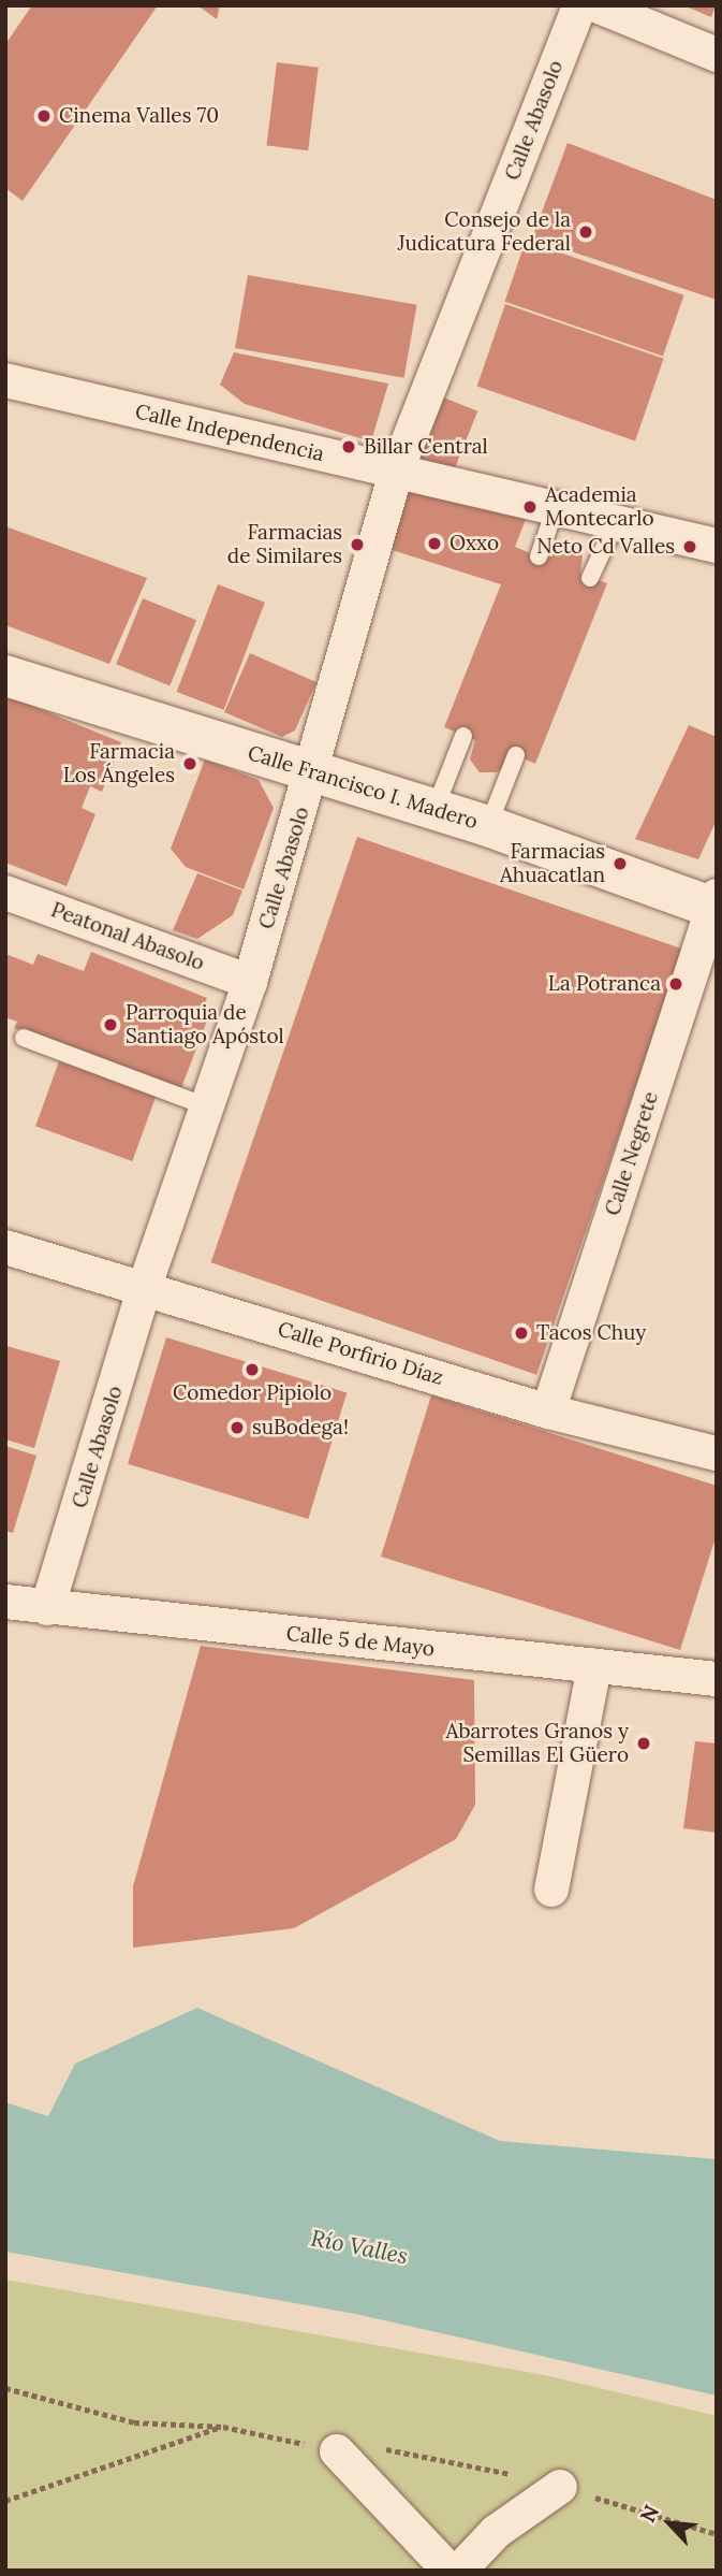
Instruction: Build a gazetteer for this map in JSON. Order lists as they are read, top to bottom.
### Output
{
  "streets": {
    "street": [
      "Calle Abasolo",
      "Calle Independencia",
      "Calle Francisco I. Madero",
      "Peatonal Abasolo",
      "Calle Negrete",
      "Calle Porfirio Díaz",
      "Calle 5 de Mayo"
    ]
  },
  "crossings": [
    ["Calle Abasolo", "Calle Independencia"],
    ["Calle Abasolo", "Calle Francisco I. Madero"],
    ["Calle Abasolo", "Peatonal Abasolo"],
    ["Calle Abasolo", "Calle Porfirio Díaz"],
    ["Calle Abasolo", "Calle 5 de Mayo"],
    ["Calle Francisco I. Madero", "Calle Negrete"],
    ["Calle Negrete", "Calle Porfirio Díaz"]
  ],
  "water": ["Río Valles"],
  "places": [
    "Cinema Valles 70",
    "Consejo de la Judicatura Federal",
    "Billar Central",
    "Academia Montecarlo",
    "Oxxo",
    "Farmacias de Similares",
    "Neto Cd Valles",
    "Farmacia Los Ángeles",
    "Farmacias Ahuacatlan",
    "La Potranca",
    "Parroquia de Santiago Apóstol",
    "Tacos Chuy",
    "Comedor Pipiolo",
    "suBodega!",
    "Abarrotes Granos y Semillas El Güero"
  ],
  "north": "top left"
}
